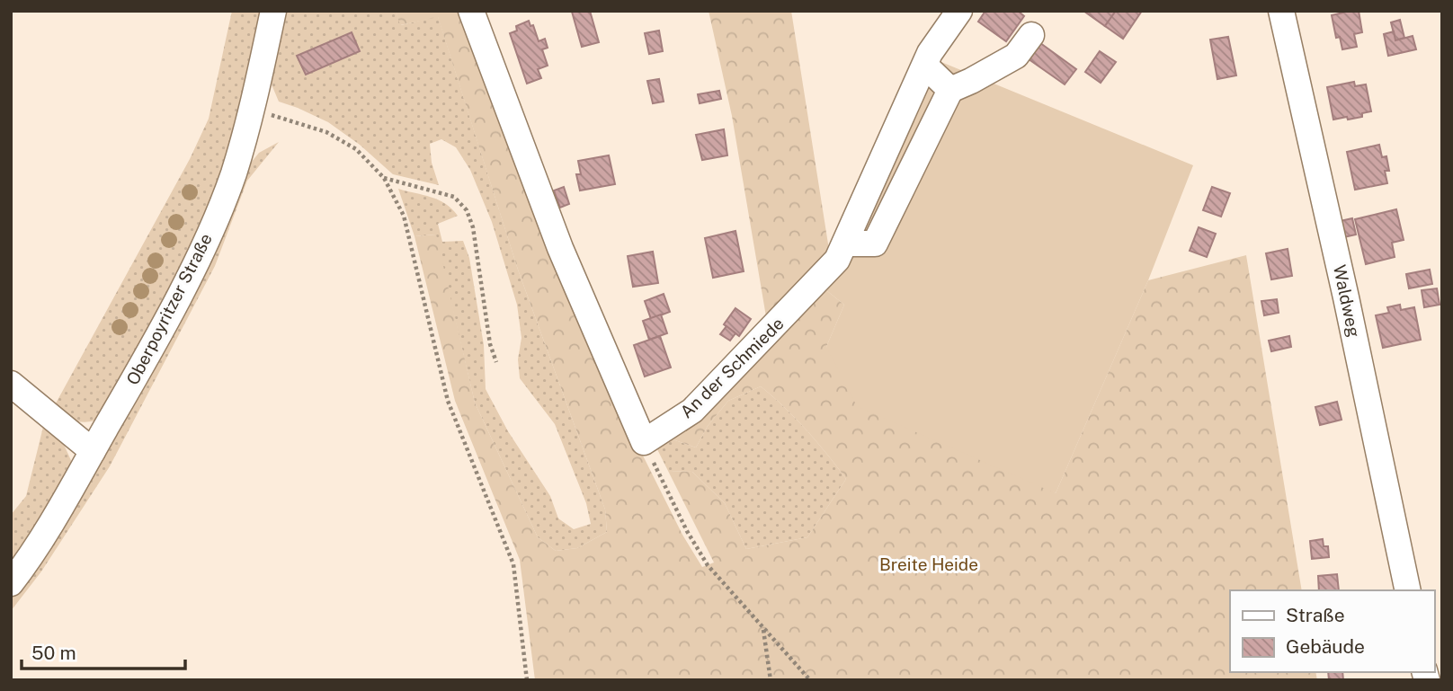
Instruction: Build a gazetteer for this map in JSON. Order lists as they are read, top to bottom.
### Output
{
  "streets": {
    "street": ["Waldweg", "Oberpoyritzer Straße", "An der Schmiede"]
  },
  "parks": ["Breite Heide"],
  "legend": ["Straße", "Gebäude"],
  "scale_bar": "50 m"
}
